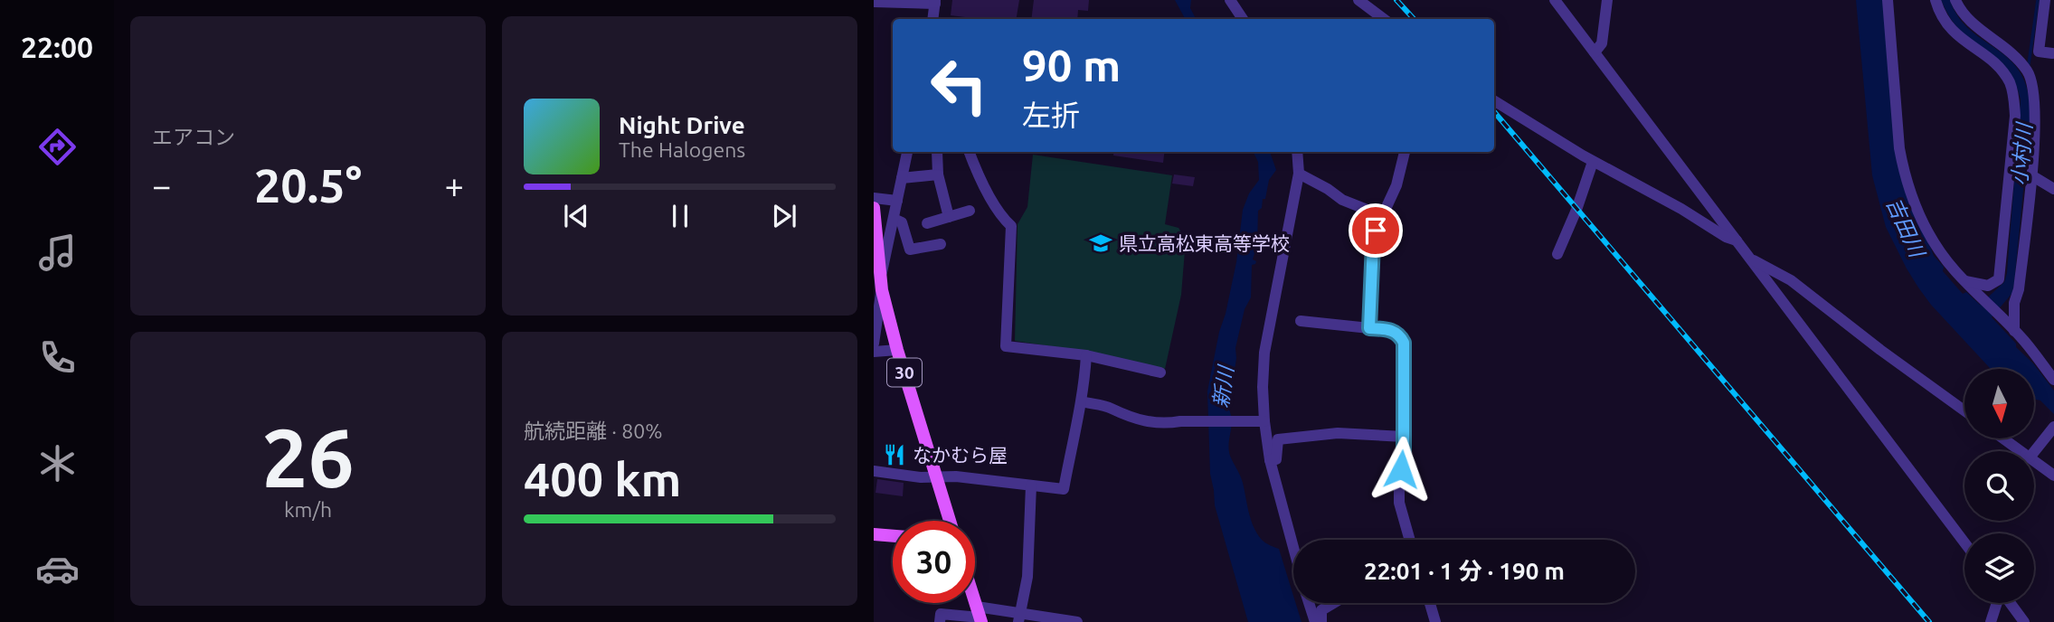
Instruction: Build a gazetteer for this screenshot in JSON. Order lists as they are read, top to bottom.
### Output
{
  "streets": {
    "main road": ["30"]
  },
  "water": ["小村川", "吉田川", "新川"],
  "places": {
    "school or university": ["県立高松東高等学校"],
    "restaurant": ["なかむら屋"]
  },
  "north": "bottom",
  "page": {
    "tabs": "22:00",
    "tile": [
      "エアコン",
      ["26", "km/h"],
      ["航続距離 · 80%", "400 km"]
    ],
    "turn": ["90 m", "左折"],
    "song": ["Night Drive", "The Halogens"],
    "heat": ["−", "20.5°", "+"],
    "limit": "30",
    "trip": "22:01 · 1 分 · 190 m"
  }
}
